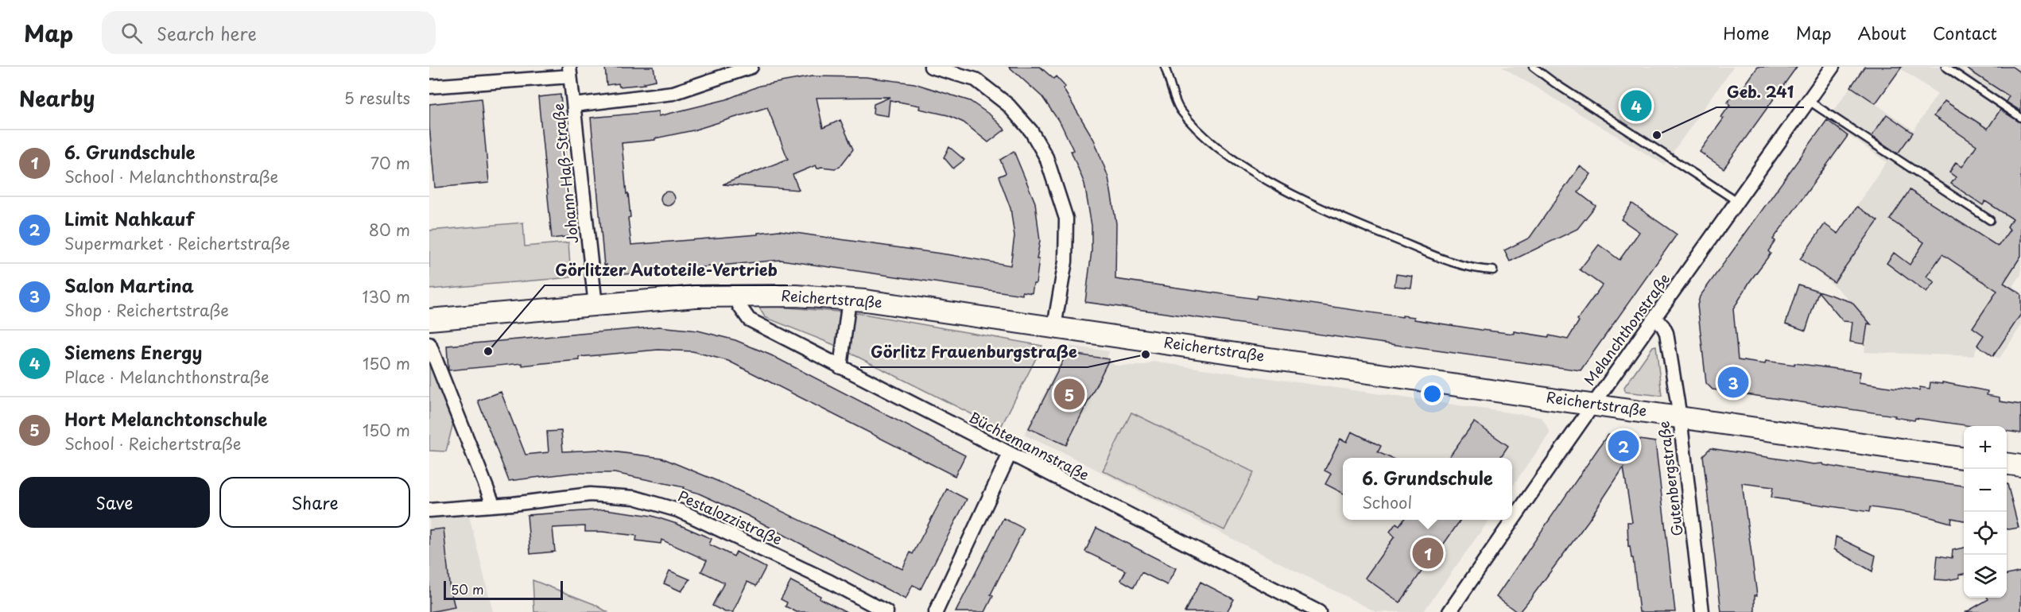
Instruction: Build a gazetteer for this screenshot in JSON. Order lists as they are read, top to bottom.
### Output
{
  "streets": {
    "main road": ["Reichertstraße"],
    "street": [
      "Johann-Haß-Straße",
      "Melanchthonstraße",
      "Büchtemannstraße",
      "Gutenbergstraße",
      "Pestalozzistraße"
    ]
  },
  "crossings": [
    ["Johann-Haß-Straße", "Reichertstraße"],
    ["Reichertstraße", "Melanchthonstraße"],
    ["Reichertstraße", "Büchtemannstraße"],
    ["Reichertstraße", "Gutenbergstraße"],
    ["Melanchthonstraße", "Gutenbergstraße"]
  ],
  "places": ["Geb. 241", "Görlitzer Autoteile-Vertrieb", "Görlitz Frauenburgstraße"],
  "scale_bar": "50 m",
  "page": {
    "header": "Map",
    "search": "Search here",
    "nav": [
      "Home",
      "Map",
      "About",
      "Contact"
    ],
    "heading": ["Nearby", "5 results"],
    "pins": [
      "4",
      "3",
      "5",
      "2",
      "1"
    ],
    "list": [
      {
        "mark": "1",
        "name": "6. Grundschule",
        "note": "School · Melanchthonstraße",
        "value": "70 m"
      },
      {
        "mark": "2",
        "name": "Limit Nahkauf",
        "note": "Supermarket · Reichertstraße",
        "value": "80 m"
      },
      {
        "mark": "3",
        "name": "Salon Martina",
        "note": "Shop · Reichertstraße",
        "value": "130 m"
      },
      {
        "mark": "4",
        "name": "Siemens Energy",
        "note": "Place · Melanchthonstraße",
        "value": "150 m"
      },
      {
        "mark": "5",
        "name": "Hort Melanchtonschule",
        "note": "School · Reichertstraße",
        "value": "150 m"
      }
    ],
    "map_buttons": ["+", "−"],
    "popup": ["6. Grundschule", "School"],
    "buttons": ["Save", "Share"],
    "scale": "50 m"
  }
}
